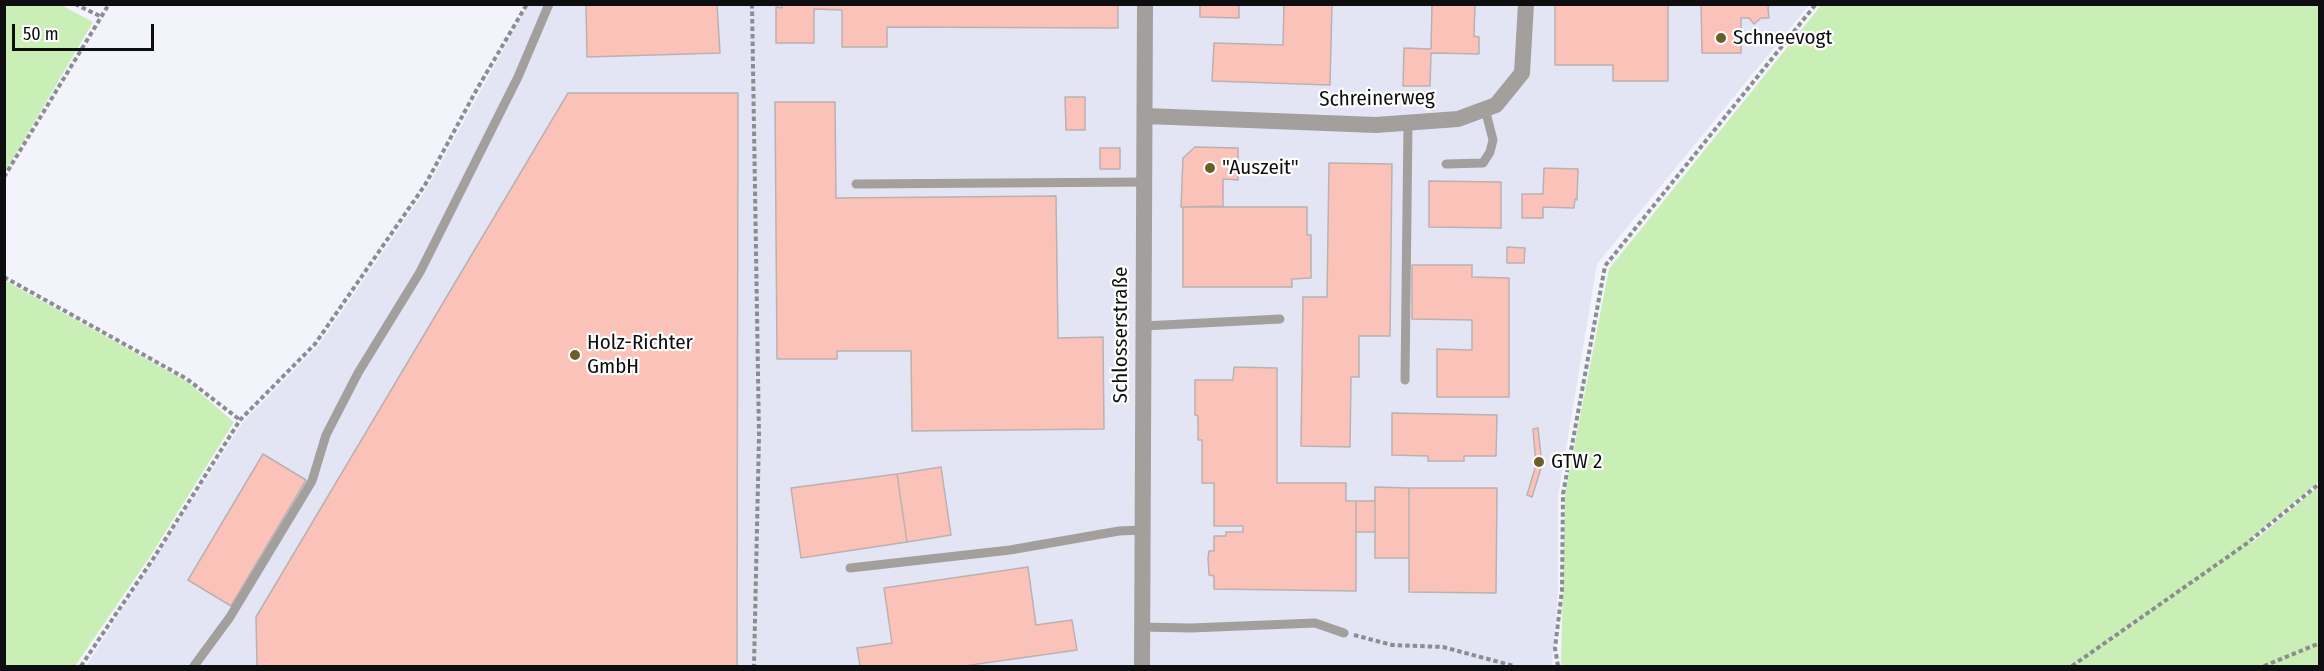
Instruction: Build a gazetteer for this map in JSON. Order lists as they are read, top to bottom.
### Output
{
  "streets": {
    "street": ["Schreinerweg", "Schlosserstraße"]
  },
  "crossings": [
    ["Schreinerweg", "Schlosserstraße"]
  ],
  "places": [
    "Schneevogt",
    "\"Auszeit\"",
    "Holz-Richter GmbH",
    "GTW 2"
  ],
  "scale_bar": "50 m"
}
